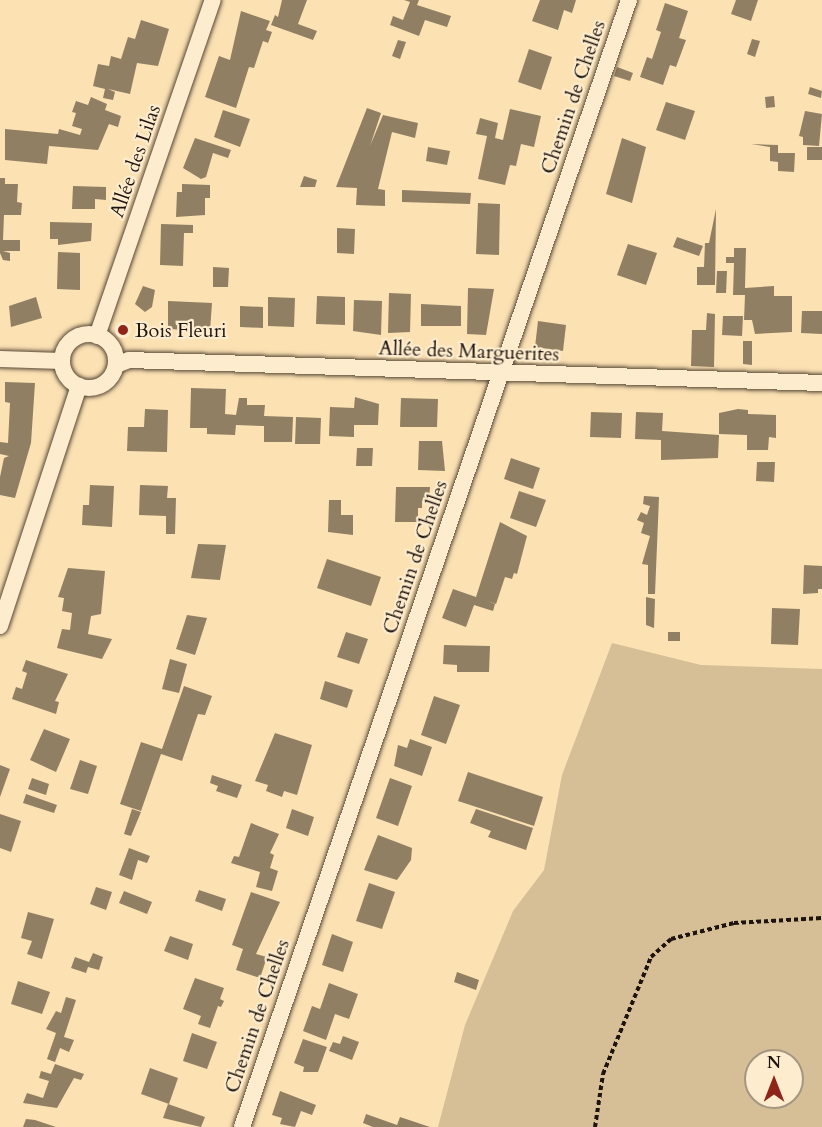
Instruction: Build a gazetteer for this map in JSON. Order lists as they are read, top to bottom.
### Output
{
  "streets": {
    "street": ["Chemin de Chelles", "Allée des Lilas", "Allée des Marguerites"]
  },
  "crossings": [
    ["Chemin de Chelles", "Allée des Marguerites"],
    ["Allée des Lilas", "Allée des Marguerites"]
  ],
  "places": ["Bois Fleuri"],
  "north": "top"
}
